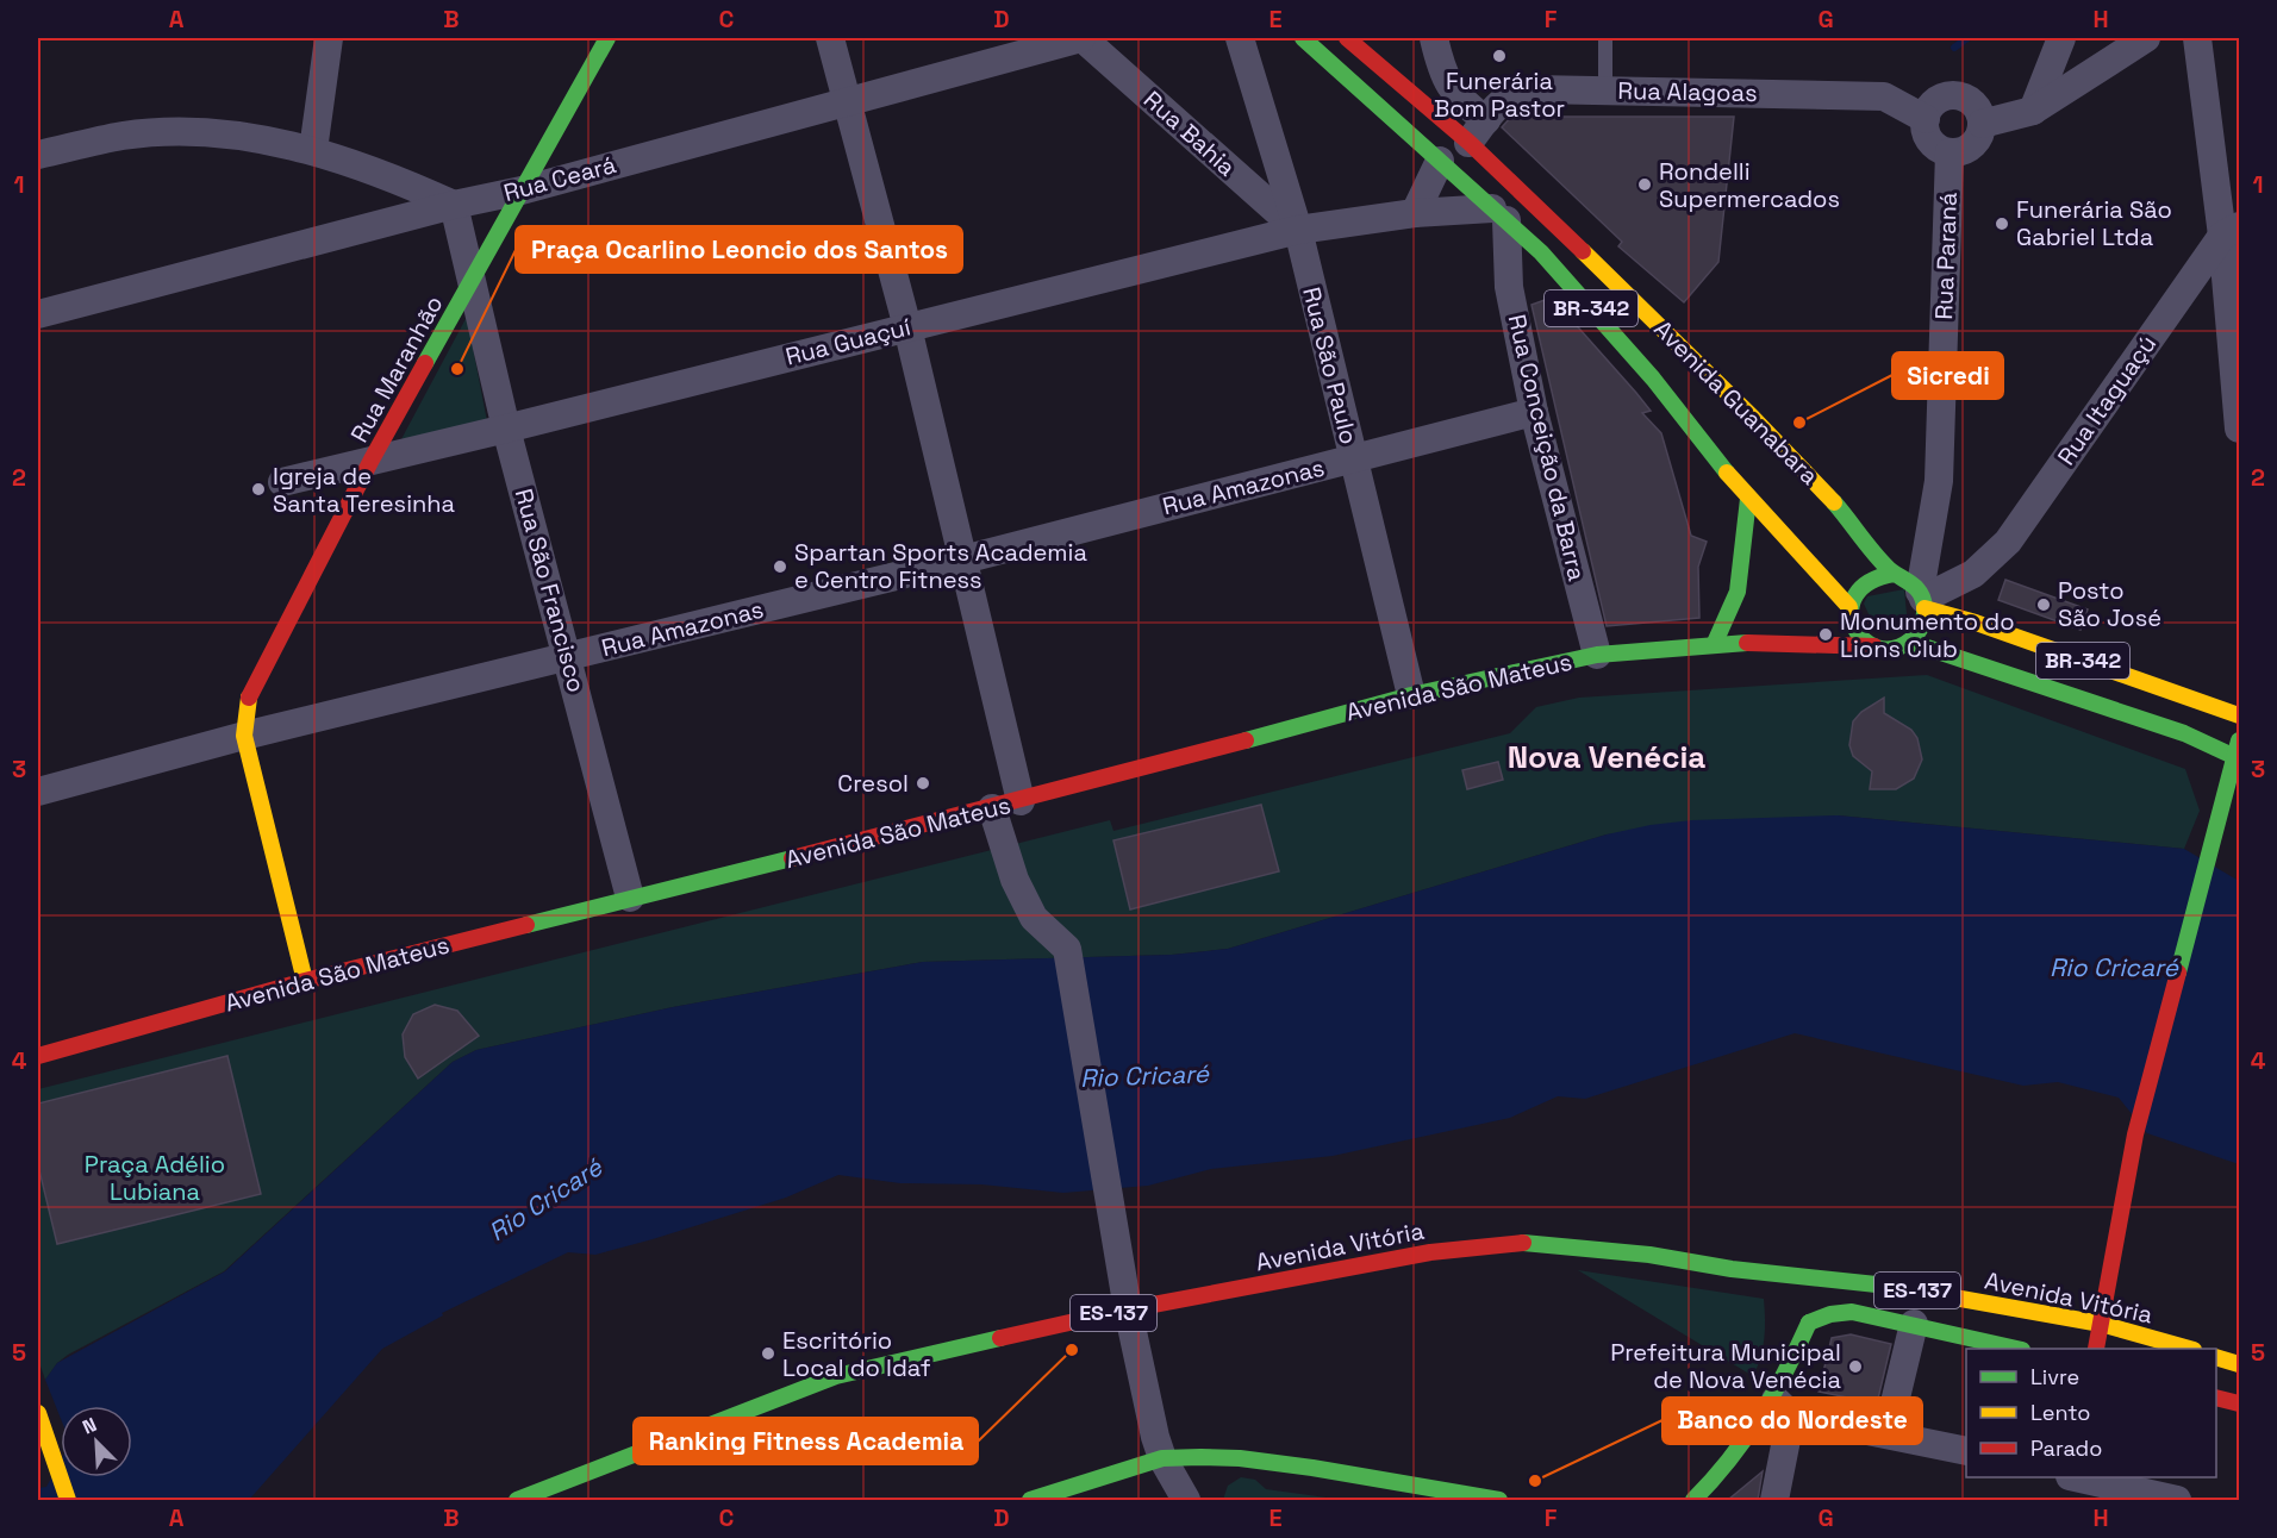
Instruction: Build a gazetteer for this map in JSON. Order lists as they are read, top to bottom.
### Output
{
  "streets": {
    "main road": [
      "BR-342",
      "Rua Maranhão",
      "Avenida Guanabara",
      "Avenida São Mateus",
      "Avenida Vitória",
      "ES-137"
    ],
    "street": [
      "Rua Alagoas",
      "Rua Bahia",
      "Rua Ceará",
      "Rua Paraná",
      "Rua Guaçuí",
      "Rua São Paulo",
      "Rua Itaguaçú",
      "Rua Conceição da Barra",
      "Rua Amazonas",
      "Rua São Francisco"
    ]
  },
  "crossings": [
    ["Rua Alagoas", "Rua Paraná"],
    ["Rua Alagoas", "Avenida Guanabara"],
    ["Rua Bahia", "Rua Ceará"],
    ["Rua Bahia", "Rua Guaçuí"],
    ["Rua Bahia", "Rua São Paulo"],
    ["Rua Ceará", "Rua Maranhão"],
    ["Rua Ceará", "Rua São Francisco"],
    ["Rua Paraná", "BR-342"],
    ["Rua Paraná", "Rua Itaguaçú"],
    ["Rua Paraná", "Avenida Guanabara"],
    ["Rua Paraná", "Avenida São Mateus"],
    ["BR-342", "Rua Itaguaçú"],
    ["BR-342", "Avenida Guanabara"],
    ["BR-342", "Avenida São Mateus"],
    ["Rua Guaçuí", "Rua São Paulo"],
    ["Rua Guaçuí", "Rua Maranhão"],
    ["Rua Guaçuí", "Rua São Francisco"],
    ["Rua São Paulo", "Rua Amazonas"],
    ["Rua São Paulo", "Avenida São Mateus"],
    ["Rua Maranhão", "Rua Amazonas"],
    ["Rua Maranhão", "Rua São Francisco"],
    ["Rua Maranhão", "Avenida São Mateus"],
    ["Rua Itaguaçú", "Avenida Guanabara"],
    ["Rua Itaguaçú", "Avenida São Mateus"],
    ["Avenida Guanabara", "Rua Conceição da Barra"],
    ["Avenida Guanabara", "Avenida São Mateus"],
    ["Rua Conceição da Barra", "Rua Amazonas"],
    ["Rua Conceição da Barra", "Avenida São Mateus"],
    ["Rua Amazonas", "Rua São Francisco"],
    ["Rua São Francisco", "Avenida São Mateus"]
  ],
  "districts": ["Nova Venécia"],
  "water": ["Rio Cricaré"],
  "parks": ["Praça Adélio Lubiana"],
  "places": [
    "Funerária Bom Pastor",
    "Rondelli Supermercados",
    "Funerária São Gabriel Ltda",
    "Praça Ocarlino Leoncio dos Santos",
    "Sicredi",
    "Igreja de Santa Teresinha",
    "Spartan Sports Academia e Centro Fitness",
    "Posto São José",
    "Monumento do Lions Club",
    "Cresol",
    "Ranking Fitness Academia",
    "Escritório Local do Idaf",
    "Prefeitura Municipal de Nova Venécia",
    "Banco do Nordeste"
  ],
  "legend": ["Livre", "Lento", "Parado"],
  "north": "top left",
  "grid": {
    "columns": [
      "A",
      "B",
      "C",
      "D",
      "E",
      "F",
      "G",
      "H"
    ],
    "rows": [
      "1",
      "2",
      "3",
      "4",
      "5"
    ]
  }
}
